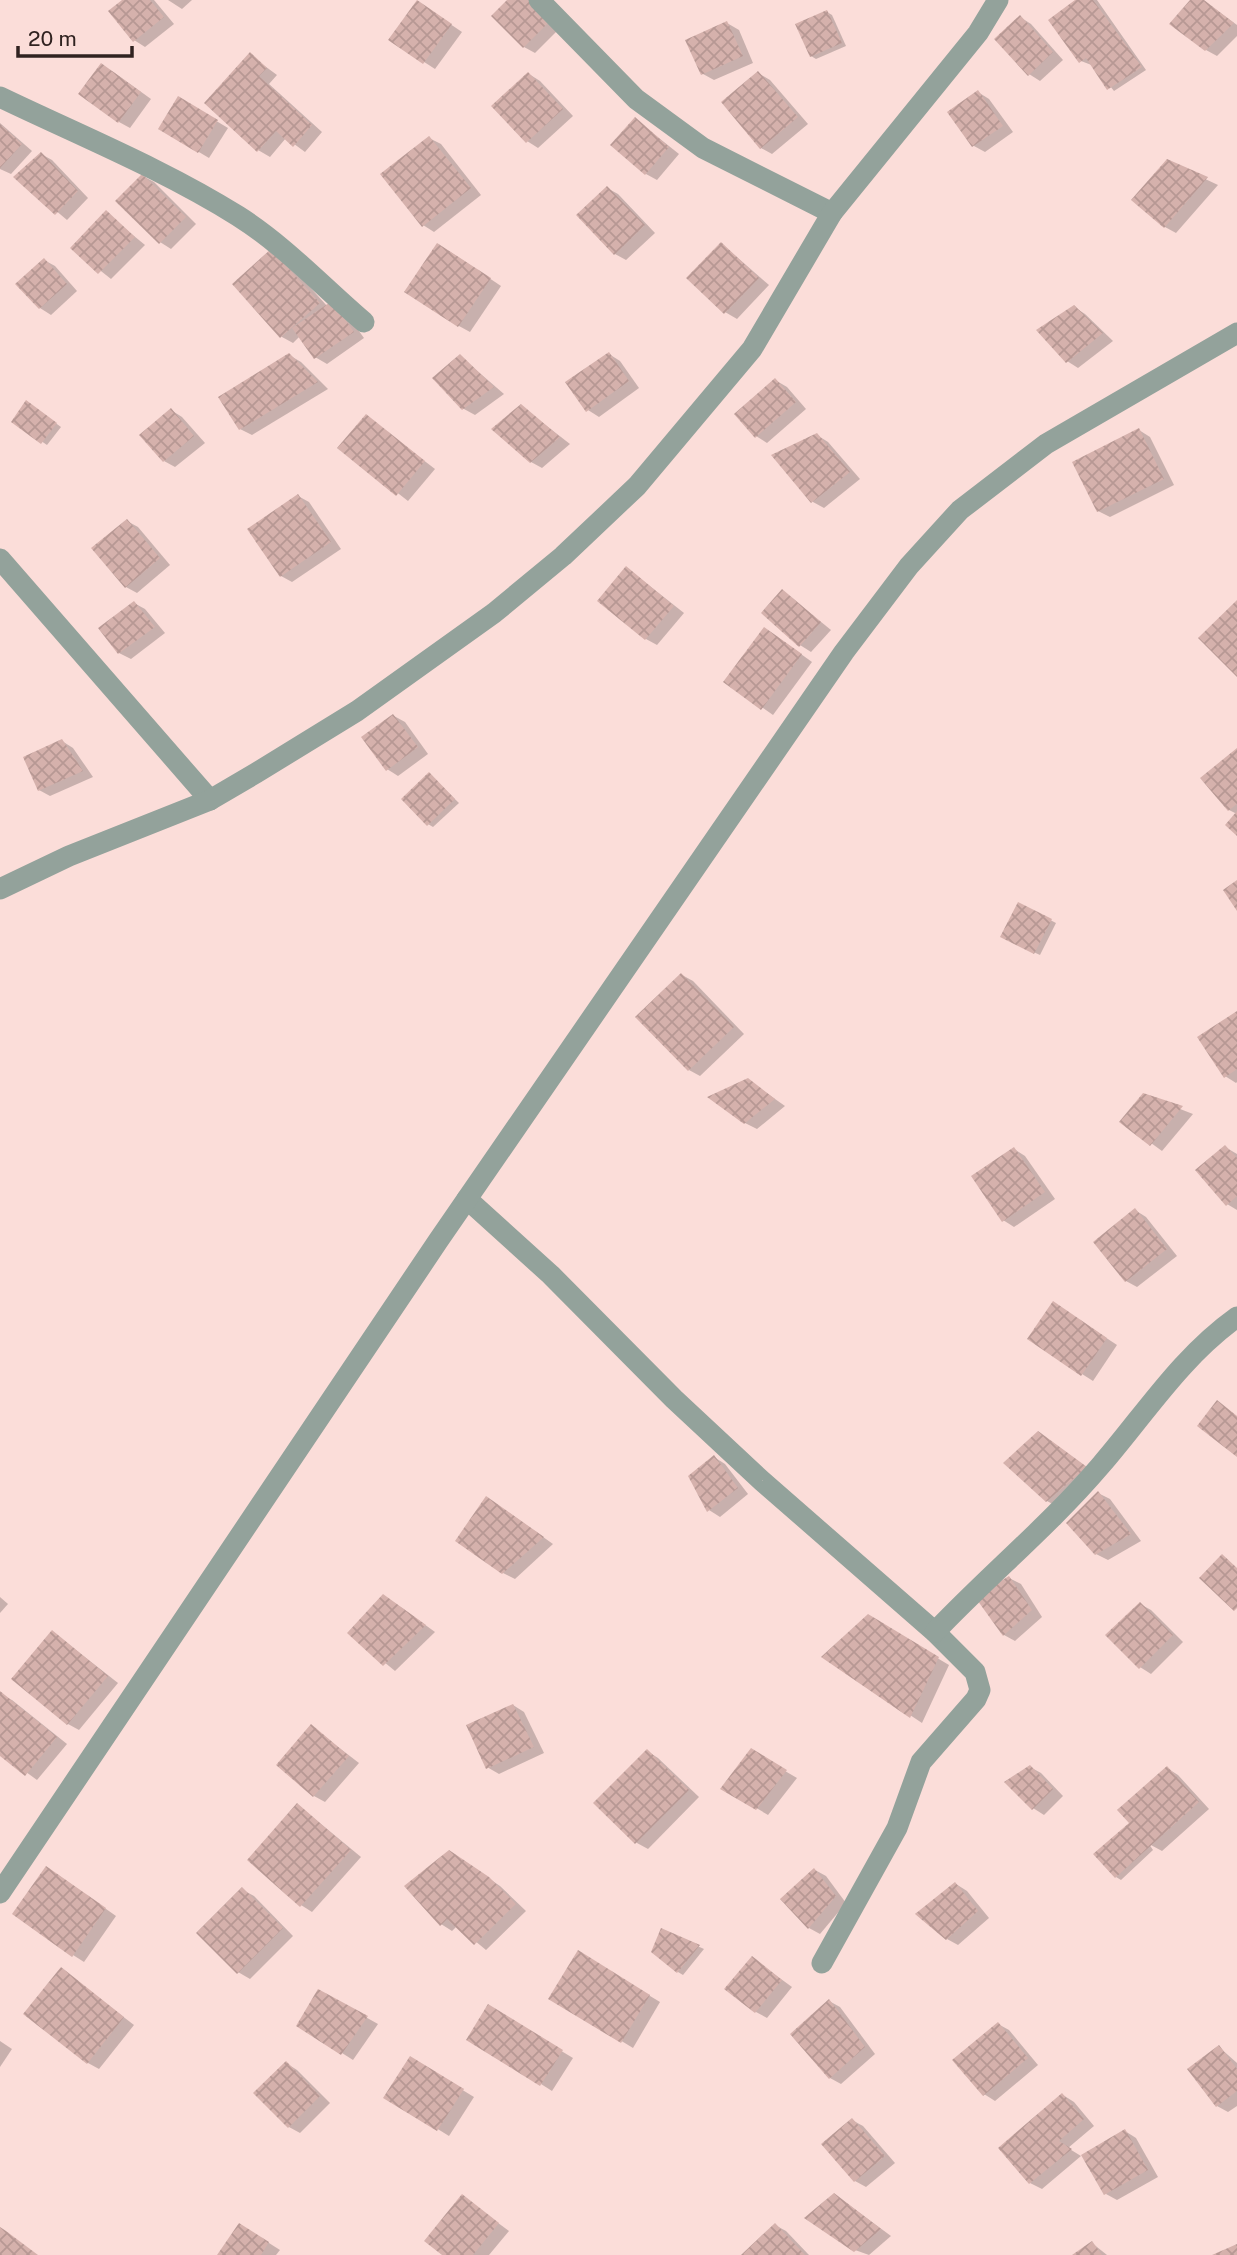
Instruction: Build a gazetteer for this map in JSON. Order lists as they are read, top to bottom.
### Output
{
  "scale_bar": "20 m"
}
